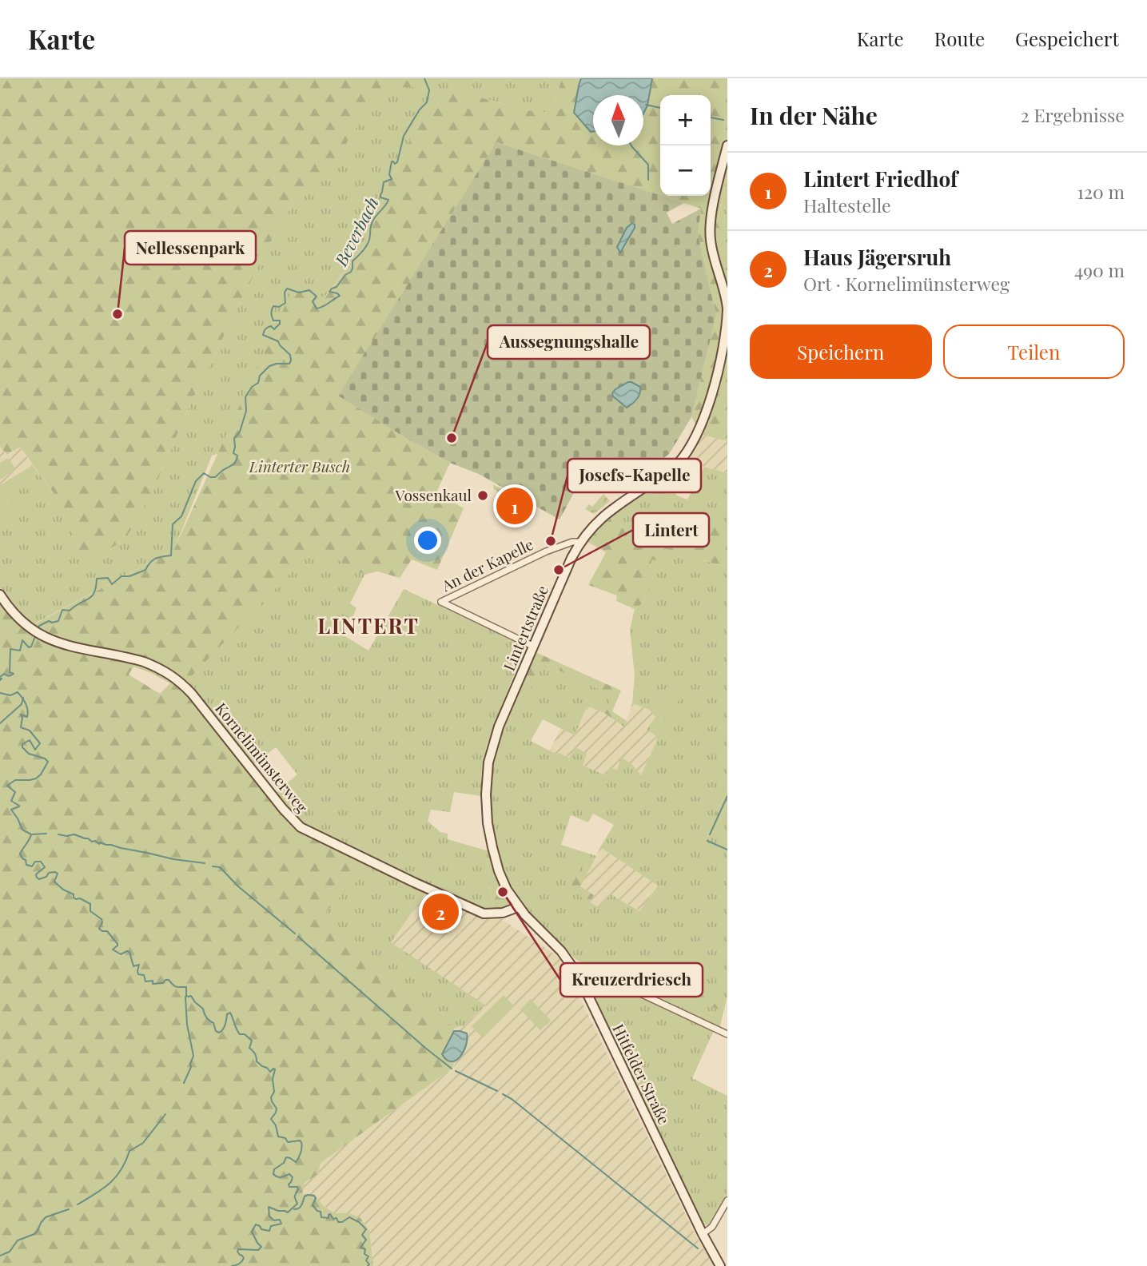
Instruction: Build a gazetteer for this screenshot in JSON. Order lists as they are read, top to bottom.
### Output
{
  "streets": {
    "main road": ["Lintertstraße", "Kornelimünsterweg", "Hitfelder Straße"],
    "street": ["An der Kapelle"]
  },
  "crossings": [
    ["An der Kapelle", "Lintertstraße"],
    ["Lintertstraße", "Kornelimünsterweg"],
    ["Lintertstraße", "Hitfelder Straße"],
    ["Kornelimünsterweg", "Hitfelder Straße"]
  ],
  "districts": ["LINTERT"],
  "water": ["Beverbach"],
  "parks": ["Linterter Busch"],
  "places": [
    "Nellessenpark",
    "Aussegnungshalle",
    "Vossenkaul",
    "Josefs-Kapelle",
    "Lintert",
    "Kreuzerdriesch"
  ],
  "north": "top",
  "page": {
    "header": "Karte",
    "nav": ["Karte", "Route", "Gespeichert"],
    "heading": ["In der Nähe", "2 Ergebnisse"],
    "map_buttons": ["+", "−"],
    "list": [
      {
        "mark": "1",
        "name": "Lintert Friedhof",
        "note": "Haltestelle",
        "value": "120 m"
      },
      {
        "mark": "2",
        "name": "Haus Jägersruh",
        "note": "Ort · Kornelimünsterweg",
        "value": "490 m"
      }
    ],
    "buttons": ["Speichern", "Teilen"],
    "pins": ["1", "2"]
  }
}
